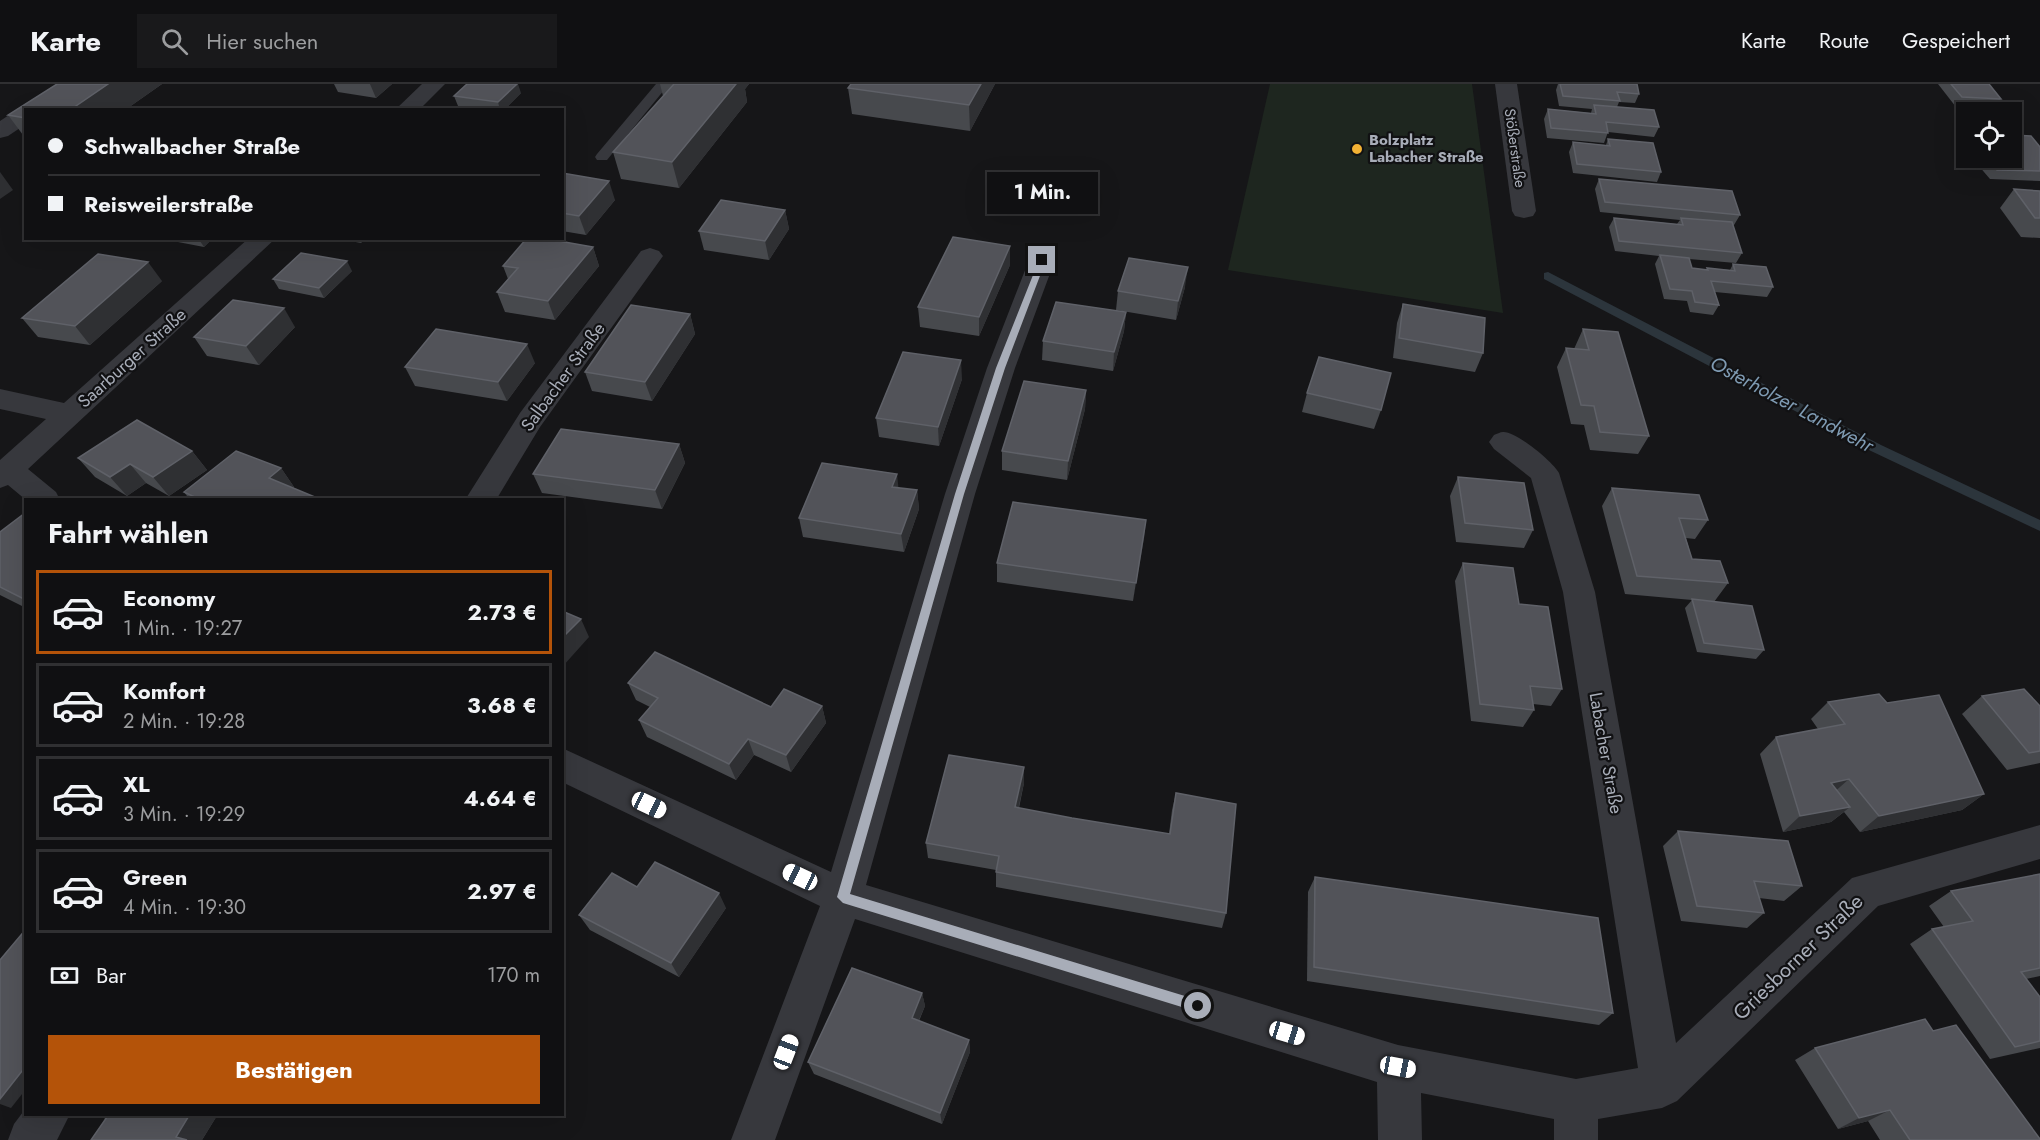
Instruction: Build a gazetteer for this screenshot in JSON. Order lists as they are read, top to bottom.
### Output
{
  "streets": {
    "street": [
      "Stößerstraße",
      "Saarburger Straße",
      "Salbacher Straße",
      "Labacher Straße",
      "Griesborner Straße"
    ]
  },
  "crossings": [
    ["Labacher Straße", "Griesborner Straße"]
  ],
  "water": ["Osterholzer Landwehr"],
  "places": ["Bolzplatz Labacher Straße"],
  "page": {
    "header": "Karte",
    "search": "Hier suchen",
    "nav": ["Karte", "Route", "Gespeichert"],
    "banner": ["Schwalbacher Straße", "Reisweilerstraße"],
    "bubble": "1 Min.",
    "heading": "Fahrt wählen",
    "list": [
      {
        "name": "Economy",
        "note": "1 Min. · 19:27",
        "value": "2.73 €"
      },
      {
        "name": "Komfort",
        "note": "2 Min. · 19:28",
        "value": "3.68 €"
      },
      {
        "name": "XL",
        "note": "3 Min. · 19:29",
        "value": "4.64 €"
      },
      {
        "name": "Green",
        "note": "4 Min. · 19:30",
        "value": "2.97 €"
      }
    ],
    "pay": ["Bar", "170 m"],
    "buttons": "Bestätigen"
  }
}
